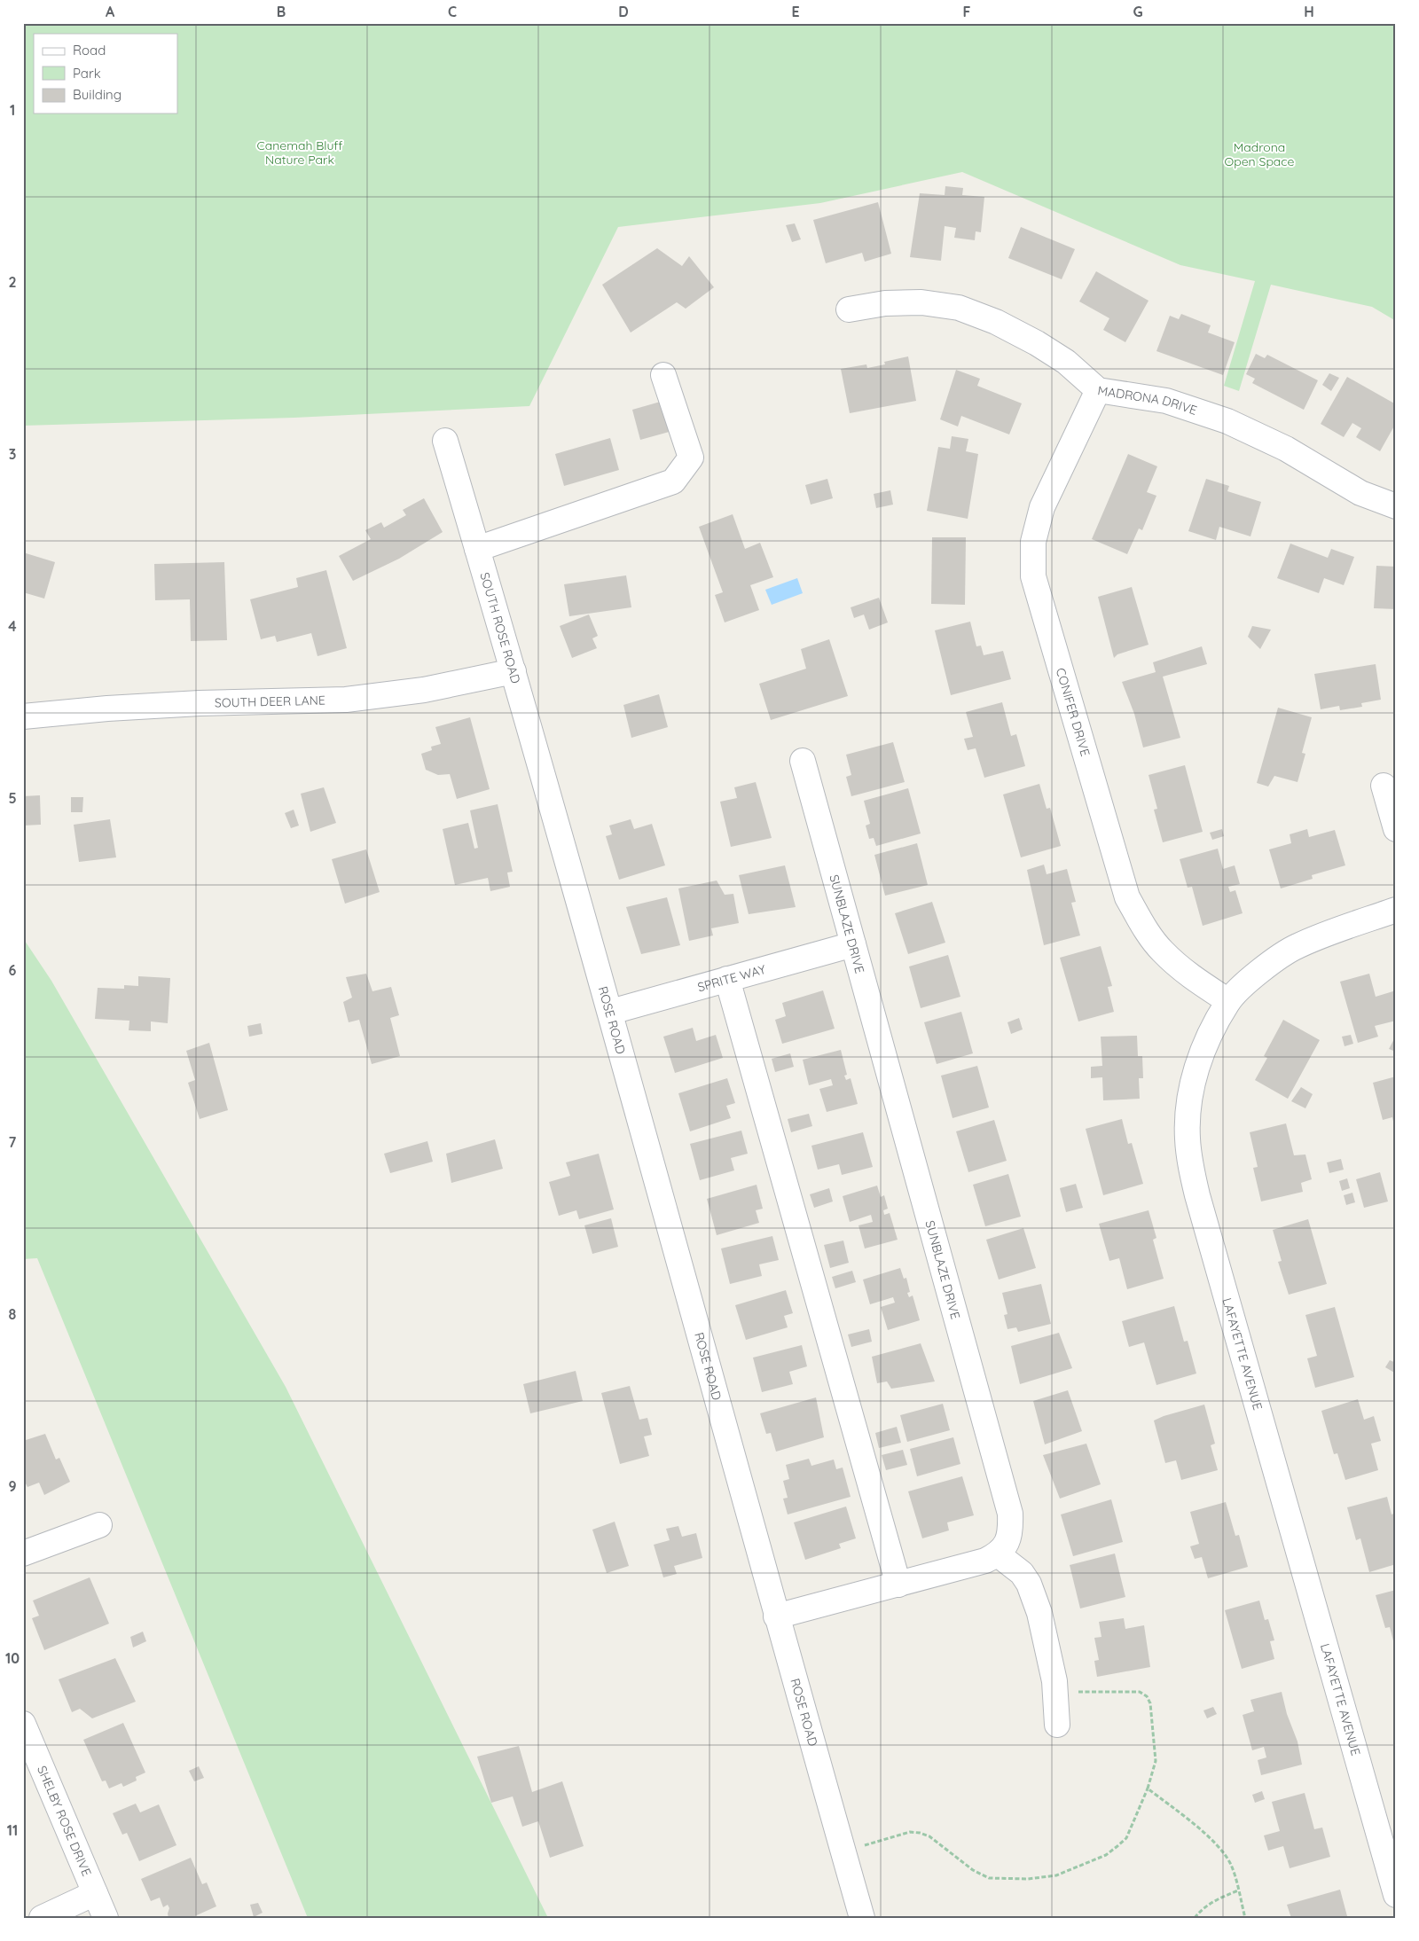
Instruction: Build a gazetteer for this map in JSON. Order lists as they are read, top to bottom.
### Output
{
  "streets": {
    "street": [
      "MADRONA DRIVE",
      "SOUTH ROSE ROAD",
      "SOUTH DEER LANE",
      "CONIFER DRIVE",
      "SUNBLAZE DRIVE",
      "SPRITE WAY",
      "ROSE ROAD",
      "LAFAYETTE AVENUE",
      "SHELBY ROSE DRIVE"
    ]
  },
  "crossings": [
    ["MADRONA DRIVE", "CONIFER DRIVE"],
    ["SOUTH ROSE ROAD", "SOUTH DEER LANE"],
    ["SOUTH ROSE ROAD", "ROSE ROAD"],
    ["CONIFER DRIVE", "LAFAYETTE AVENUE"],
    ["SUNBLAZE DRIVE", "SPRITE WAY"],
    ["SPRITE WAY", "ROSE ROAD"]
  ],
  "parks": ["Canemah Bluff Nature Park", "Madrona Open Space"],
  "legend": ["Road", "Park", "Building"],
  "grid": {
    "columns": [
      "A",
      "B",
      "C",
      "D",
      "E",
      "F",
      "G",
      "H"
    ],
    "rows": [
      "1",
      "2",
      "3",
      "4",
      "5",
      "6",
      "7",
      "8",
      "9",
      "10",
      "11"
    ]
  }
}
